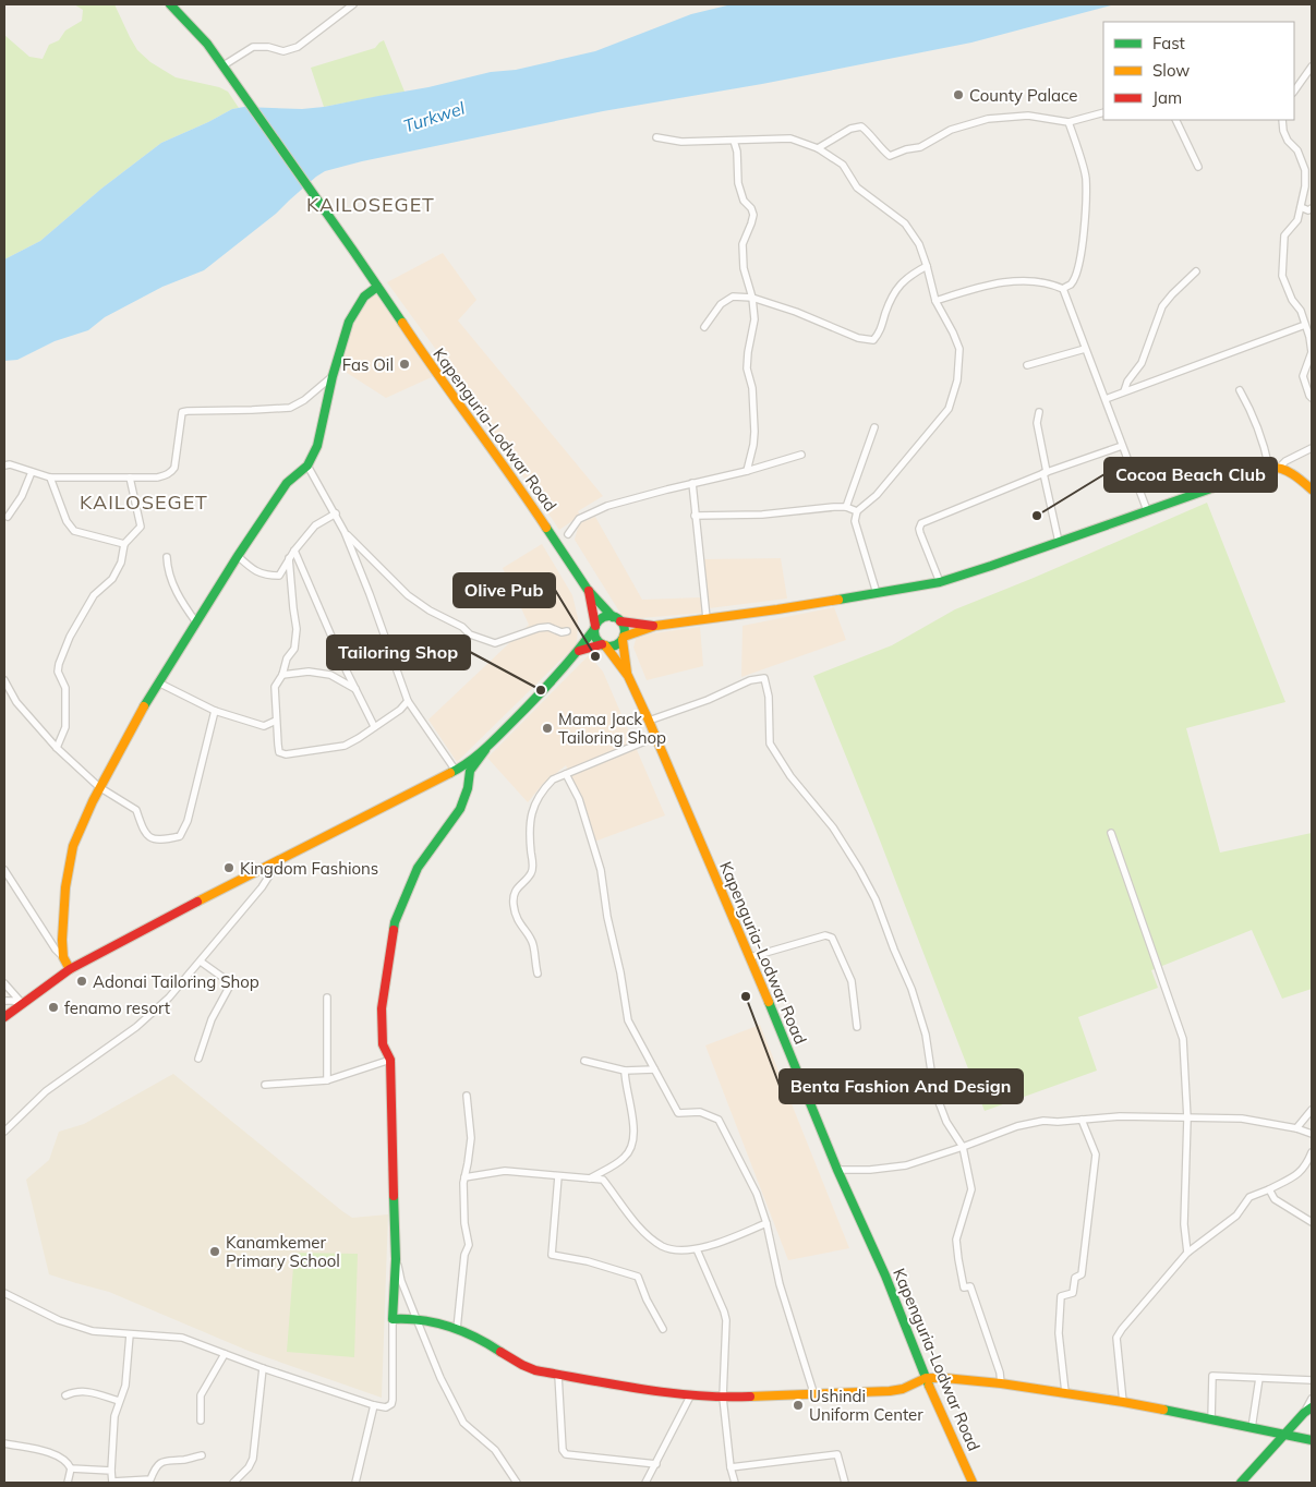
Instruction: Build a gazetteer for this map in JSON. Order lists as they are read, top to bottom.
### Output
{
  "streets": {
    "main road": ["Kapenguria-Lodwar Road"]
  },
  "districts": ["KAILOSEGET", "KAILOSEGET"],
  "water": ["Turkwel"],
  "places": [
    "County Palace",
    "Fas Oil",
    "Cocoa Beach Club",
    "Olive Pub",
    "Tailoring Shop",
    "Mama Jack Tailoring Shop",
    "Kingdom Fashions",
    "Adonai Tailoring Shop",
    "Benta Fashion And Design",
    "fenamo resort",
    "Kanamkemer Primary School",
    "Ushindi Uniform Center"
  ],
  "legend": ["Fast", "Slow", "Jam"]
}
